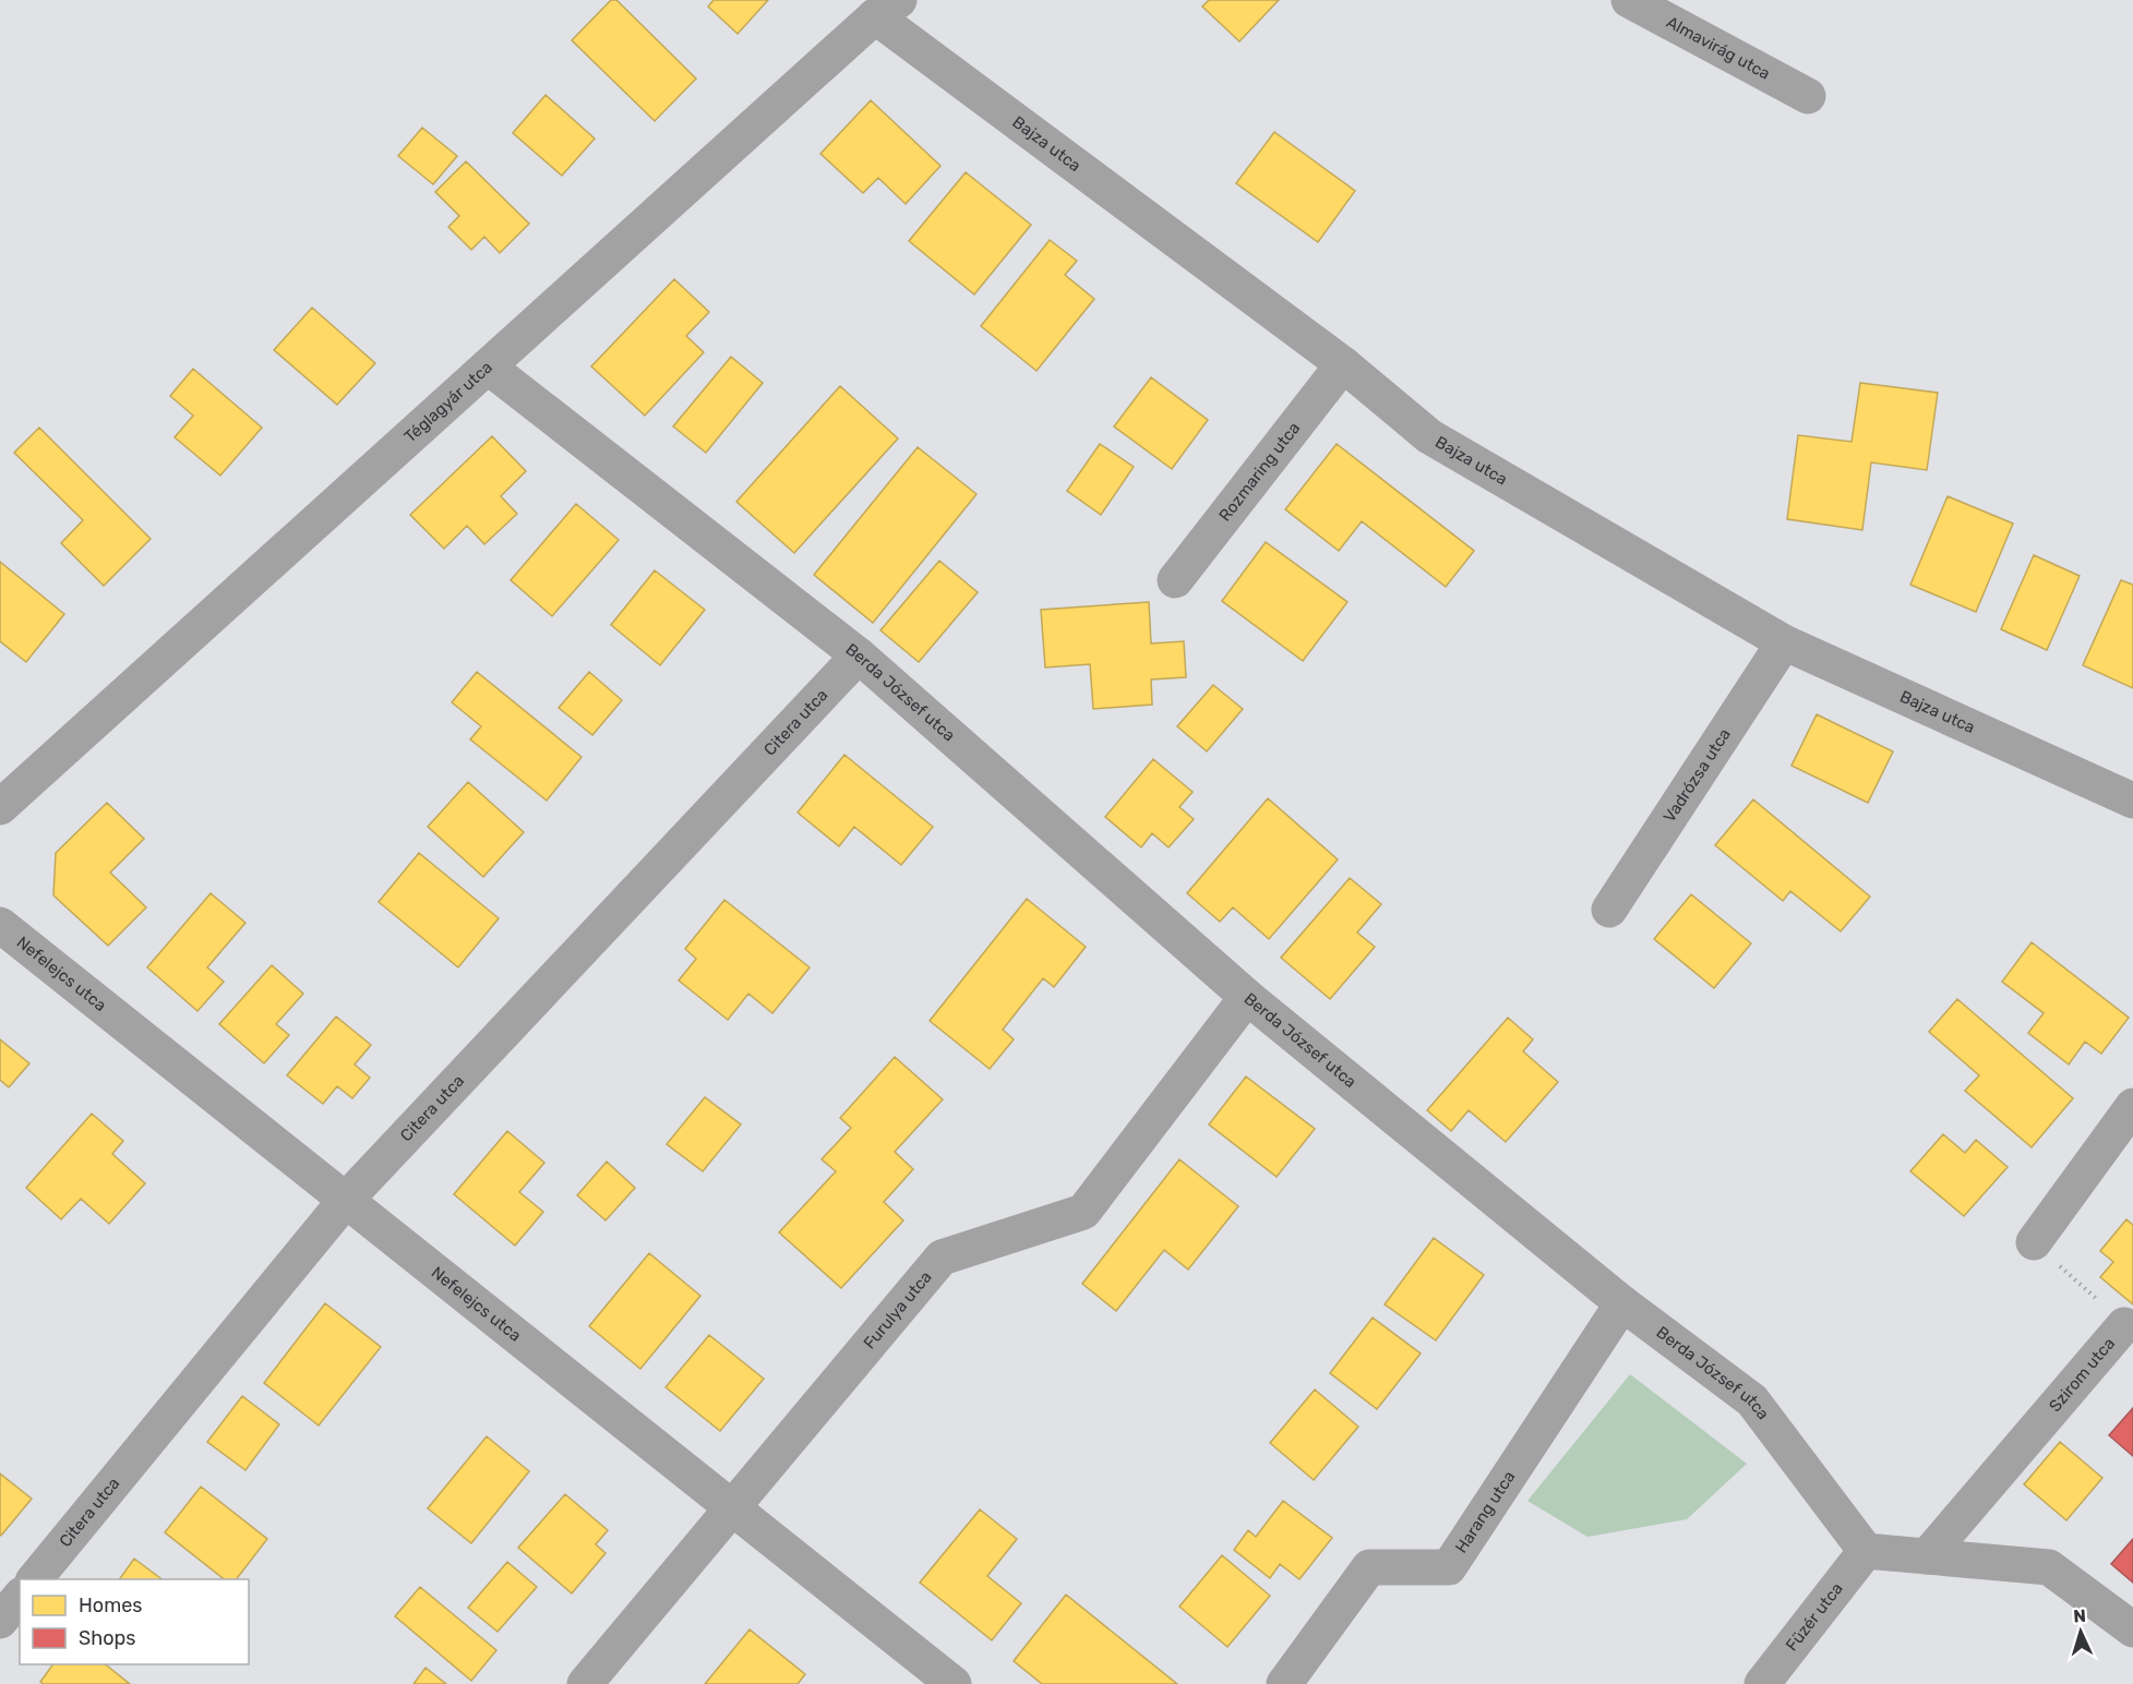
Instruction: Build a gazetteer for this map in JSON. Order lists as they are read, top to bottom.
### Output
{
  "streets": {
    "street": [
      "Almavirág utca",
      "Bajza utca",
      "Téglagyár utca",
      "Rozmaring utca",
      "Berda József utca",
      "Citera utca",
      "Vadrózsa utca",
      "Nefelejcs utca",
      "Furulya utca",
      "Szirom utca",
      "Harang utca",
      "Füzér utca"
    ]
  },
  "crossings": [
    ["Bajza utca", "Téglagyár utca"],
    ["Bajza utca", "Rozmaring utca"],
    ["Bajza utca", "Vadrózsa utca"],
    ["Téglagyár utca", "Berda József utca"],
    ["Berda József utca", "Citera utca"],
    ["Berda József utca", "Furulya utca"],
    ["Berda József utca", "Harang utca"],
    ["Berda József utca", "Füzér utca"],
    ["Citera utca", "Nefelejcs utca"],
    ["Nefelejcs utca", "Furulya utca"]
  ],
  "legend": ["Homes", "Shops"],
  "north": "top"
}
